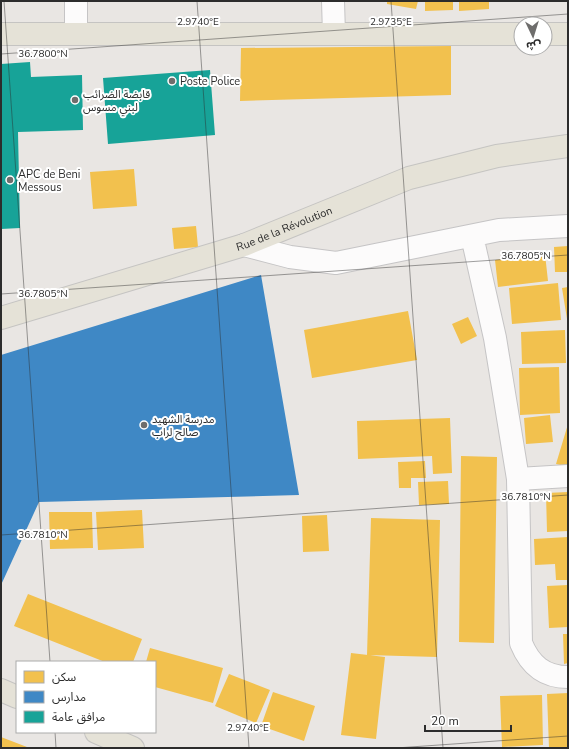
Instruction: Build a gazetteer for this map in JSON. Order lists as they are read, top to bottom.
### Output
{
  "streets": {
    "main road": ["Rue de la Révolution"]
  },
  "places": [
    "Poste Police",
    "قابضة الضرائب لبني مسوس",
    "APC de Beni Messous",
    "مدرسة الشهيد صالح لراب"
  ],
  "legend": ["سكن", "مدارس", "مرافق عامة"],
  "scale_bar": "20 m",
  "north": "bottom",
  "coordinates": [
    "2.9740°E",
    "2.9735°E",
    "36.7800°N",
    "36.7805°N",
    "36.7810°N"
  ]
}
